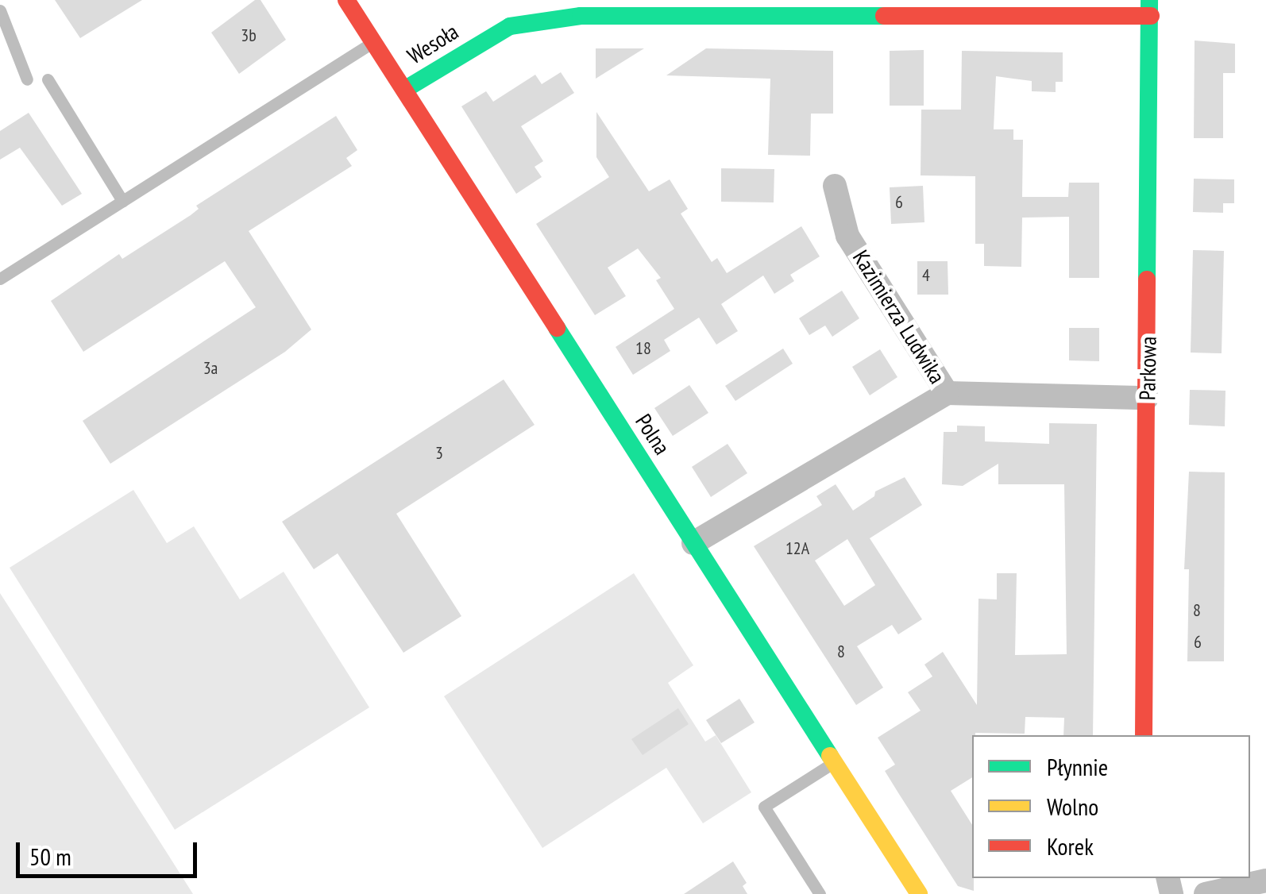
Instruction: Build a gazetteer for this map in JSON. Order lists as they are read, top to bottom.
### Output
{
  "streets": {
    "street": [
      "Wesoła",
      "Kazimierza Ludwika",
      "Parkowa",
      "Polna"
    ]
  },
  "crossings": [
    ["Wesoła", "Parkowa"],
    ["Wesoła", "Polna"],
    ["Kazimierza Ludwika", "Parkowa"]
  ],
  "house_numbers": [
    "3b",
    "6",
    "4",
    "18",
    "3a",
    "3",
    "12A",
    "8",
    "6",
    "8"
  ],
  "legend": ["Płynnie", "Wolno", "Korek"],
  "scale_bar": "50 m"
}
